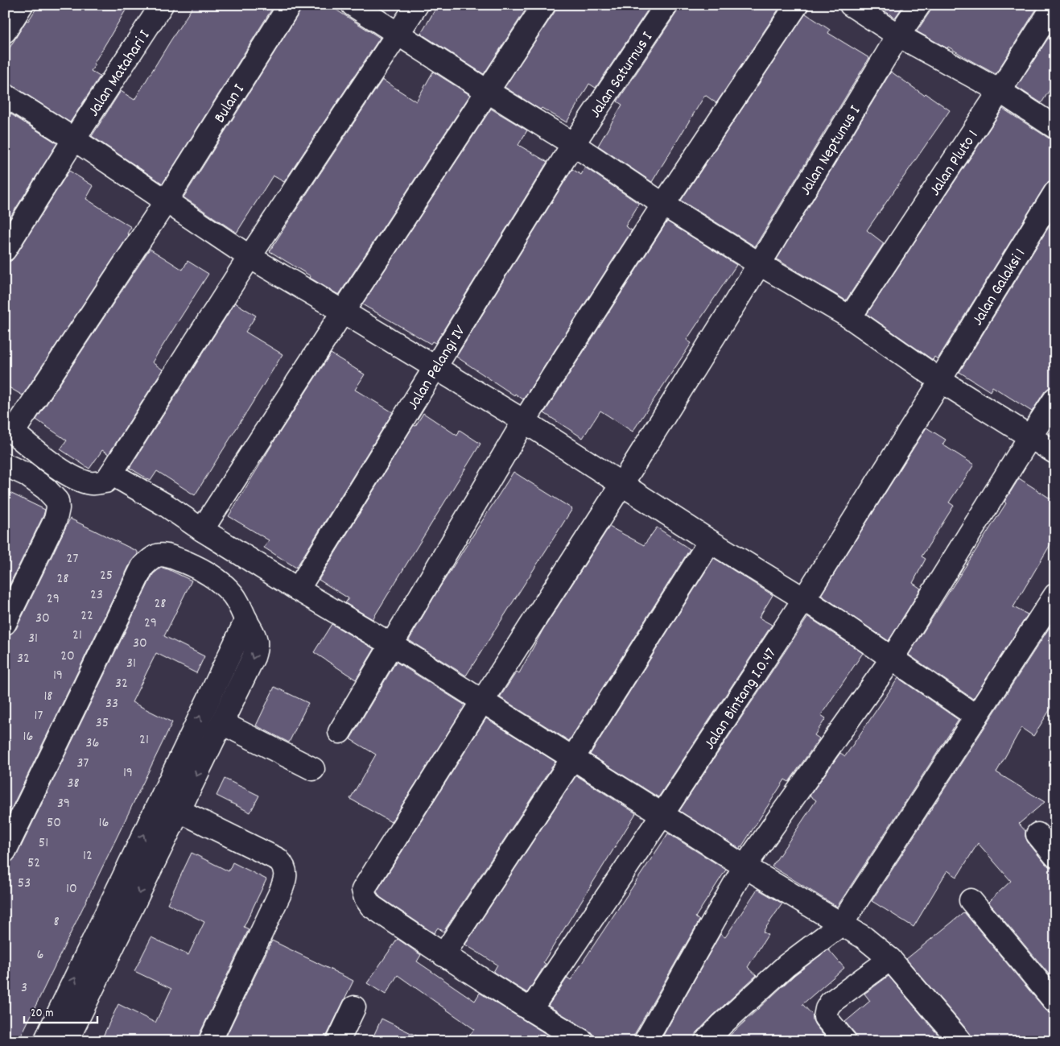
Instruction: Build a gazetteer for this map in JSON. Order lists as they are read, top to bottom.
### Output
{
  "streets": {
    "street": [
      "Jalan Matahari I",
      "Jalan Saturnus I",
      "Bulan I",
      "Jalan Neptunus I",
      "Jalan Pluto 1",
      "Jalan Galaksi 1",
      "Jalan Pelangi IV",
      "Jalan Bintang I.0.47"
    ]
  },
  "crossings": [
    ["Jalan Saturnus I", "Jalan Pelangi IV"],
    ["Jalan Galaksi 1", "Jalan Bintang I.0.47"]
  ],
  "house_numbers": [
    "27",
    "25",
    "28",
    "23",
    "29",
    "28",
    "22",
    "30",
    "29",
    "21",
    "31",
    "30",
    "20",
    "32",
    "31",
    "19",
    "32",
    "18",
    "33",
    "17",
    "35",
    "16",
    "21",
    "36",
    "37",
    "19",
    "38",
    "39",
    "50",
    "16",
    "51",
    "12",
    "52",
    "53",
    "10",
    "8",
    "6",
    "3"
  ],
  "scale_bar": "20 m"
}
